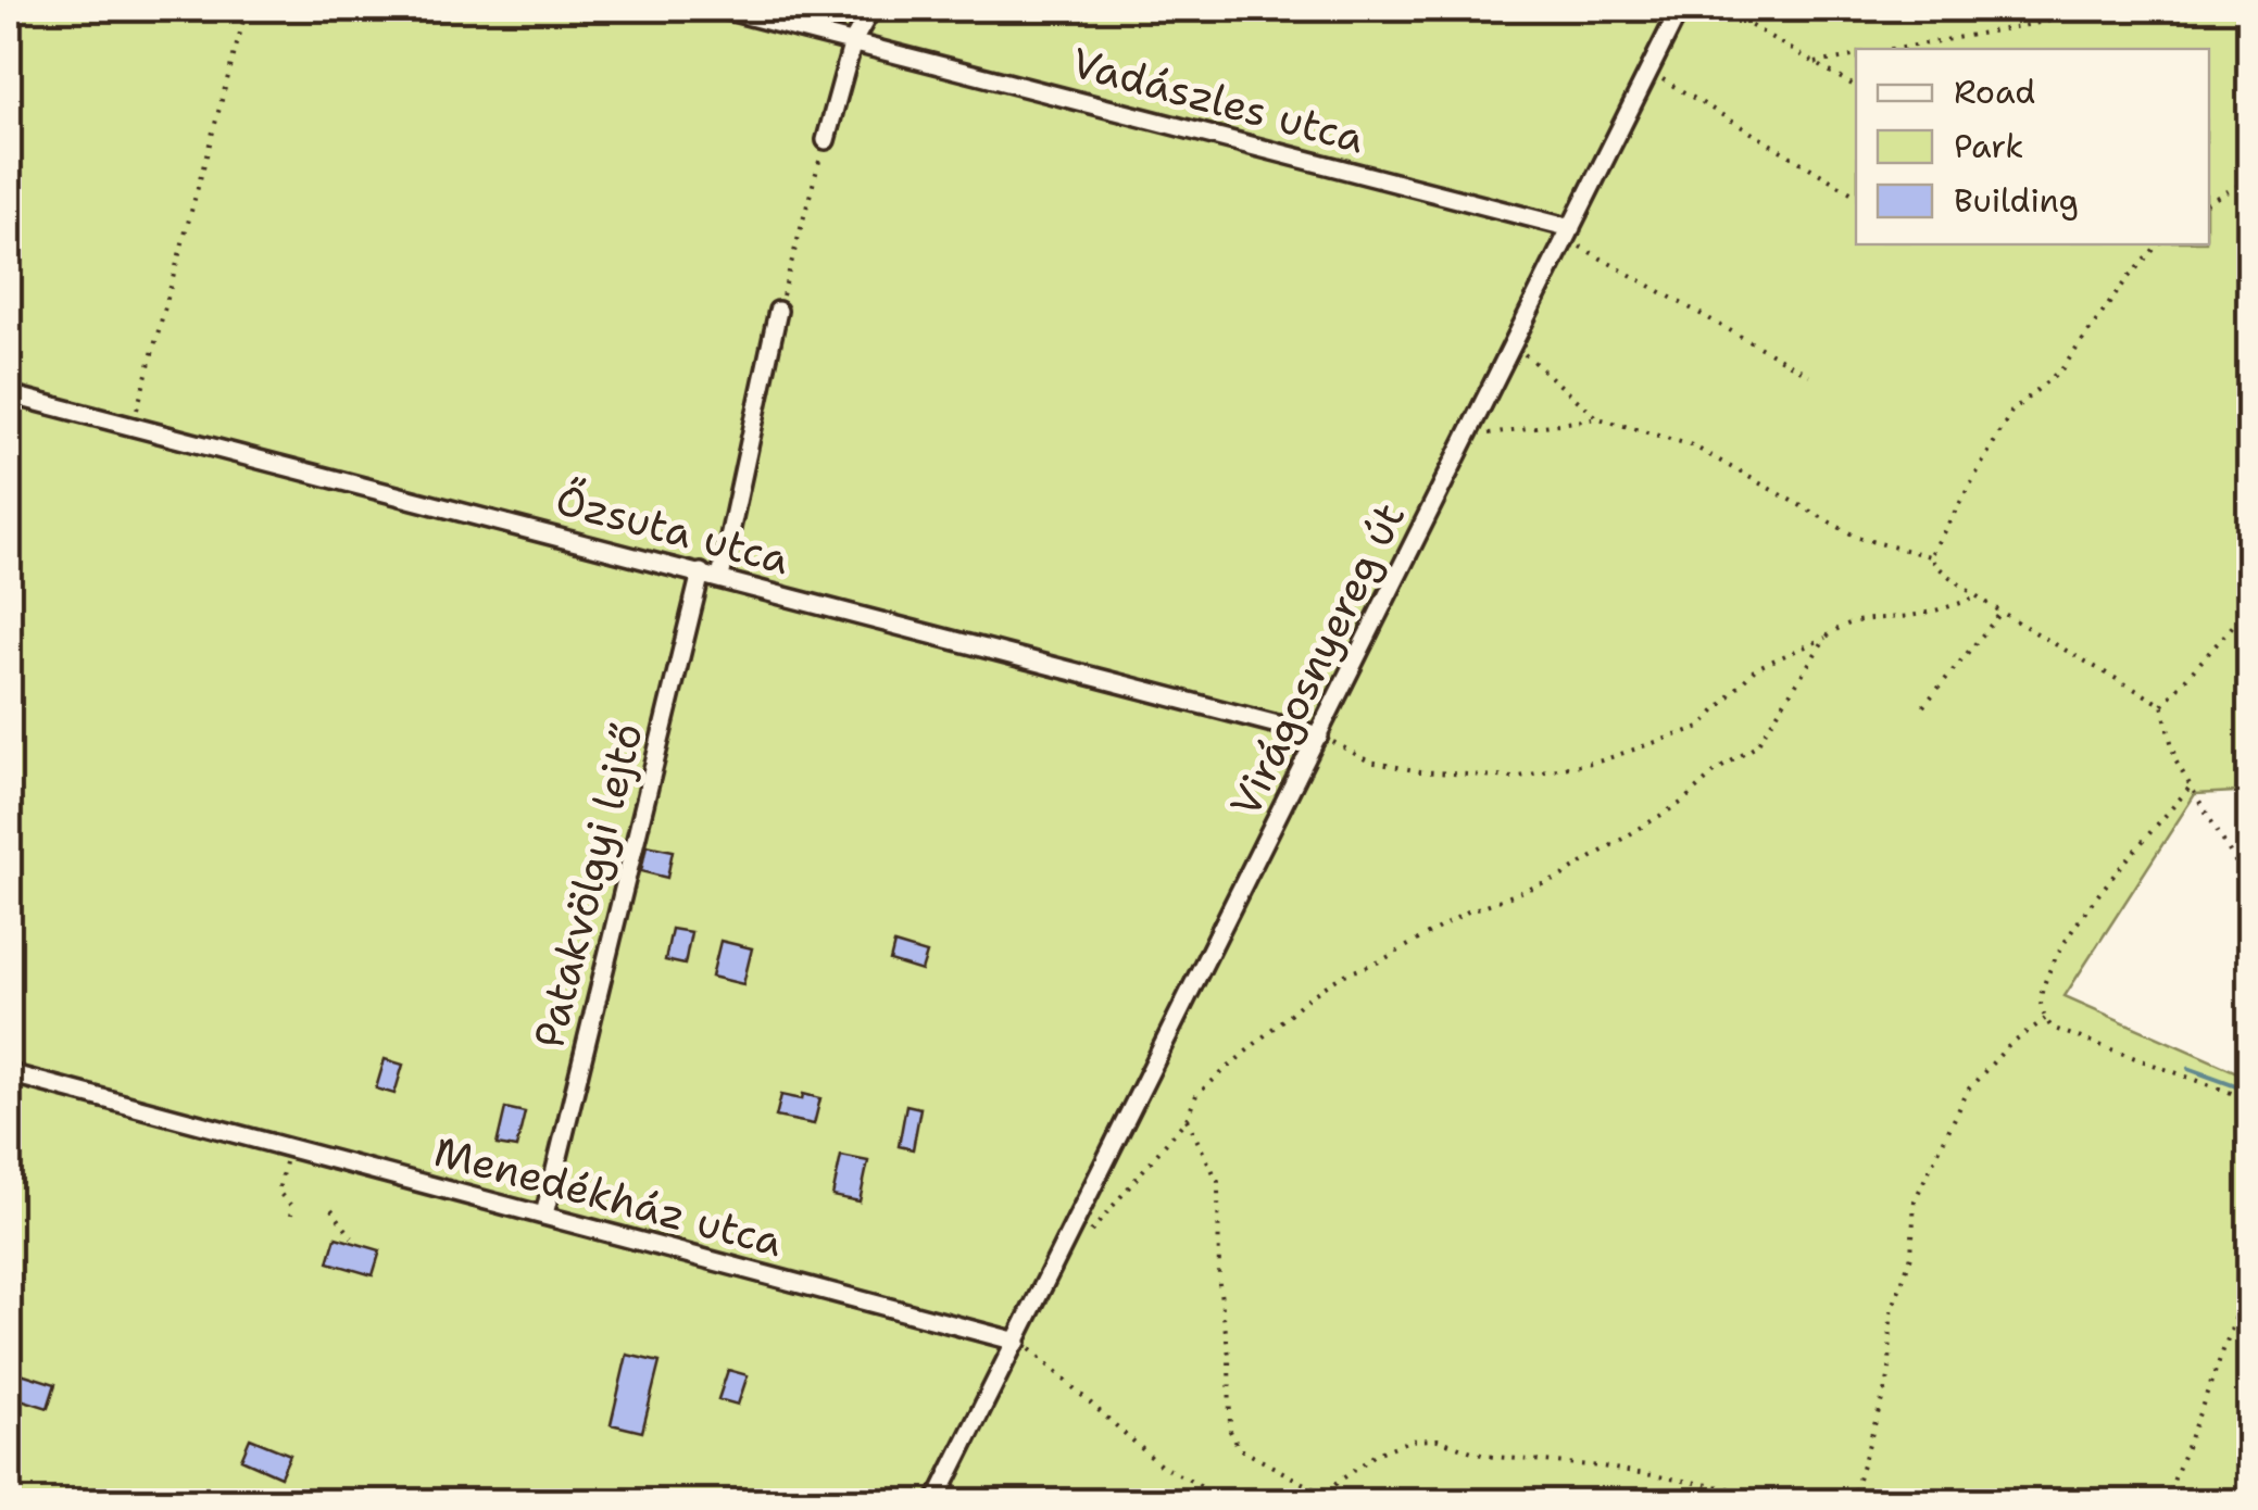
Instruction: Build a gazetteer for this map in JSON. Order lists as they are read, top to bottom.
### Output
{
  "streets": {
    "street": [
      "Vadászles utca",
      "Őzsuta utca",
      "Virágosnyereg út",
      "Patakvölgyi lejtő",
      "Menedékház utca"
    ]
  },
  "crossings": [
    ["Vadászles utca", "Virágosnyereg út"],
    ["Őzsuta utca", "Virágosnyereg út"],
    ["Őzsuta utca", "Patakvölgyi lejtő"],
    ["Virágosnyereg út", "Menedékház utca"],
    ["Patakvölgyi lejtő", "Menedékház utca"]
  ],
  "legend": ["Road", "Park", "Building"]
}
